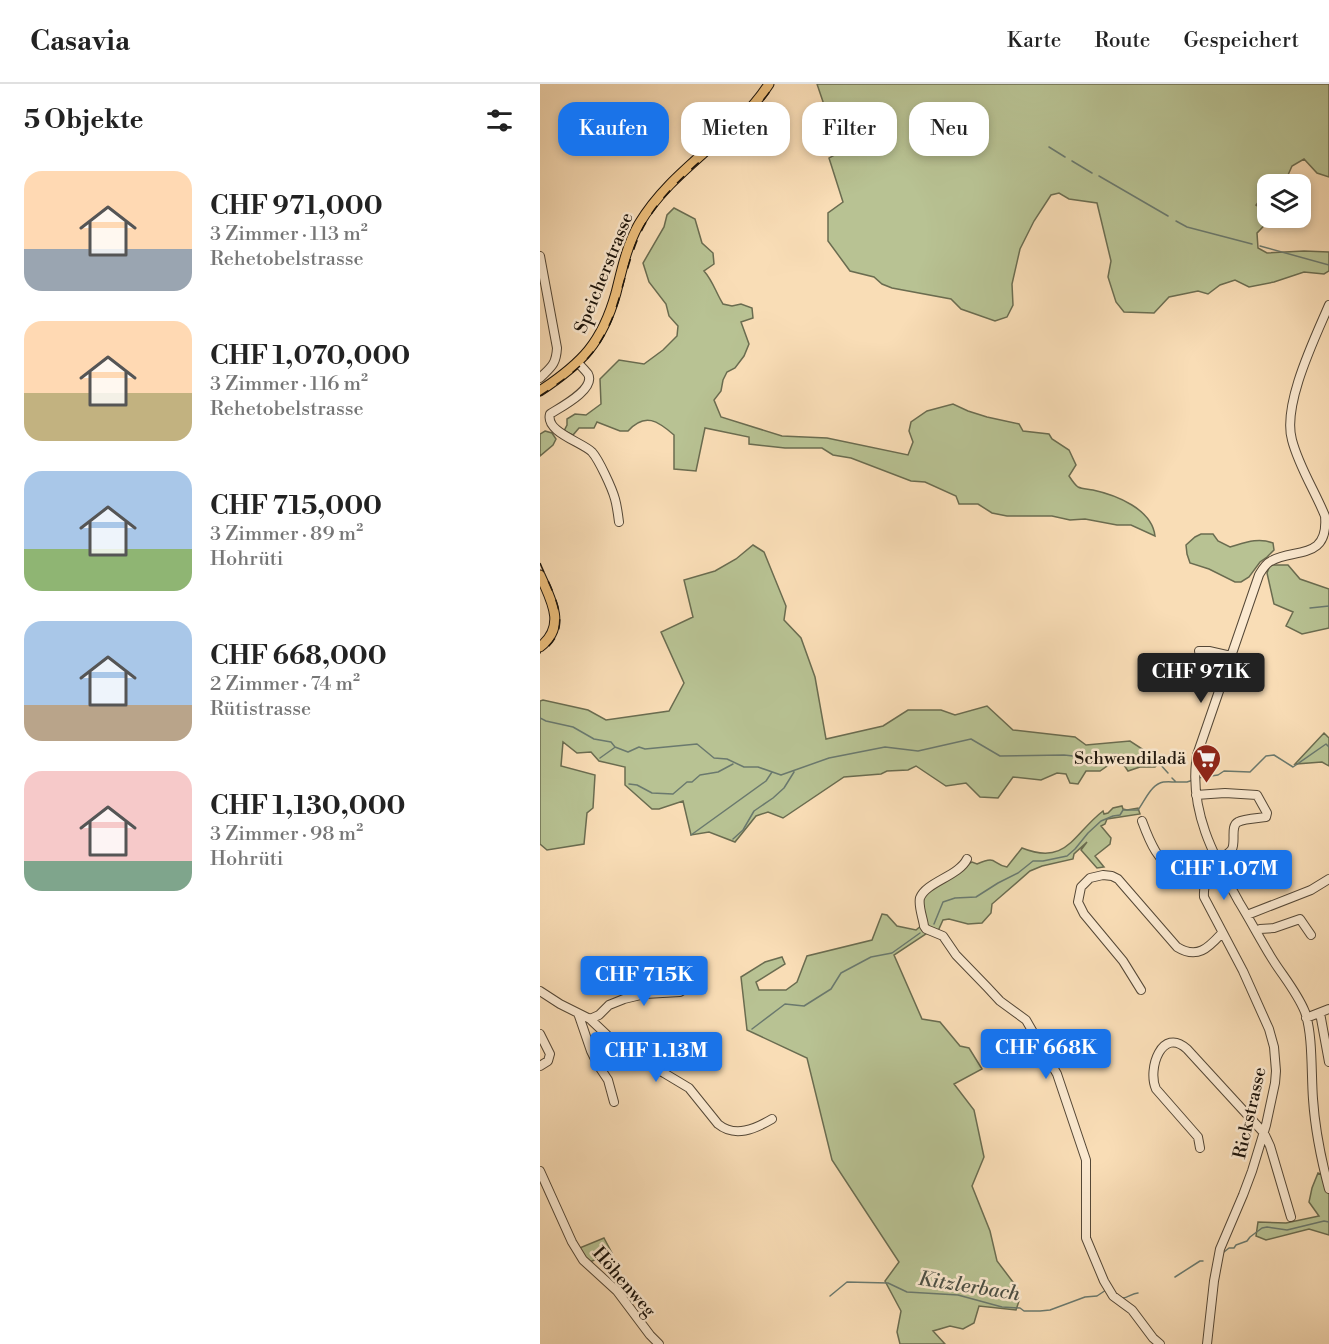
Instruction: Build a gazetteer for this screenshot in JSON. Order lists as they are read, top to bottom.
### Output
{
  "streets": {
    "main road": ["Speicherstrasse"],
    "street": ["Rickstrasse", "Höhenweg"]
  },
  "water": ["Kitzlerbach"],
  "places": {
    "supermarket": ["Schwendiladä"]
  },
  "page": {
    "header": "Casavia",
    "nav": ["Karte", "Route", "Gespeichert"],
    "heading": "5 Objekte",
    "chip": [
      "Kaufen",
      "Mieten",
      "Filter",
      "Neu"
    ],
    "list": [
      {
        "name": "CHF 971,000",
        "note": "3 Zimmer · 113 m² · Rehetobelstrasse"
      },
      {
        "name": "CHF 1,070,000",
        "note": "3 Zimmer · 116 m² · Rehetobelstrasse"
      },
      {
        "name": "CHF 715,000",
        "note": "3 Zimmer · 89 m² · Hohrüti"
      },
      {
        "name": "CHF 668,000",
        "note": "2 Zimmer · 74 m² · Rütistrasse"
      },
      {
        "name": "CHF 1,130,000",
        "note": "3 Zimmer · 98 m² · Hohrüti"
      }
    ],
    "price": [
      "CHF 971K",
      "CHF 1.07M",
      "CHF 715K",
      "CHF 668K",
      "CHF 1.13M"
    ]
  }
}
